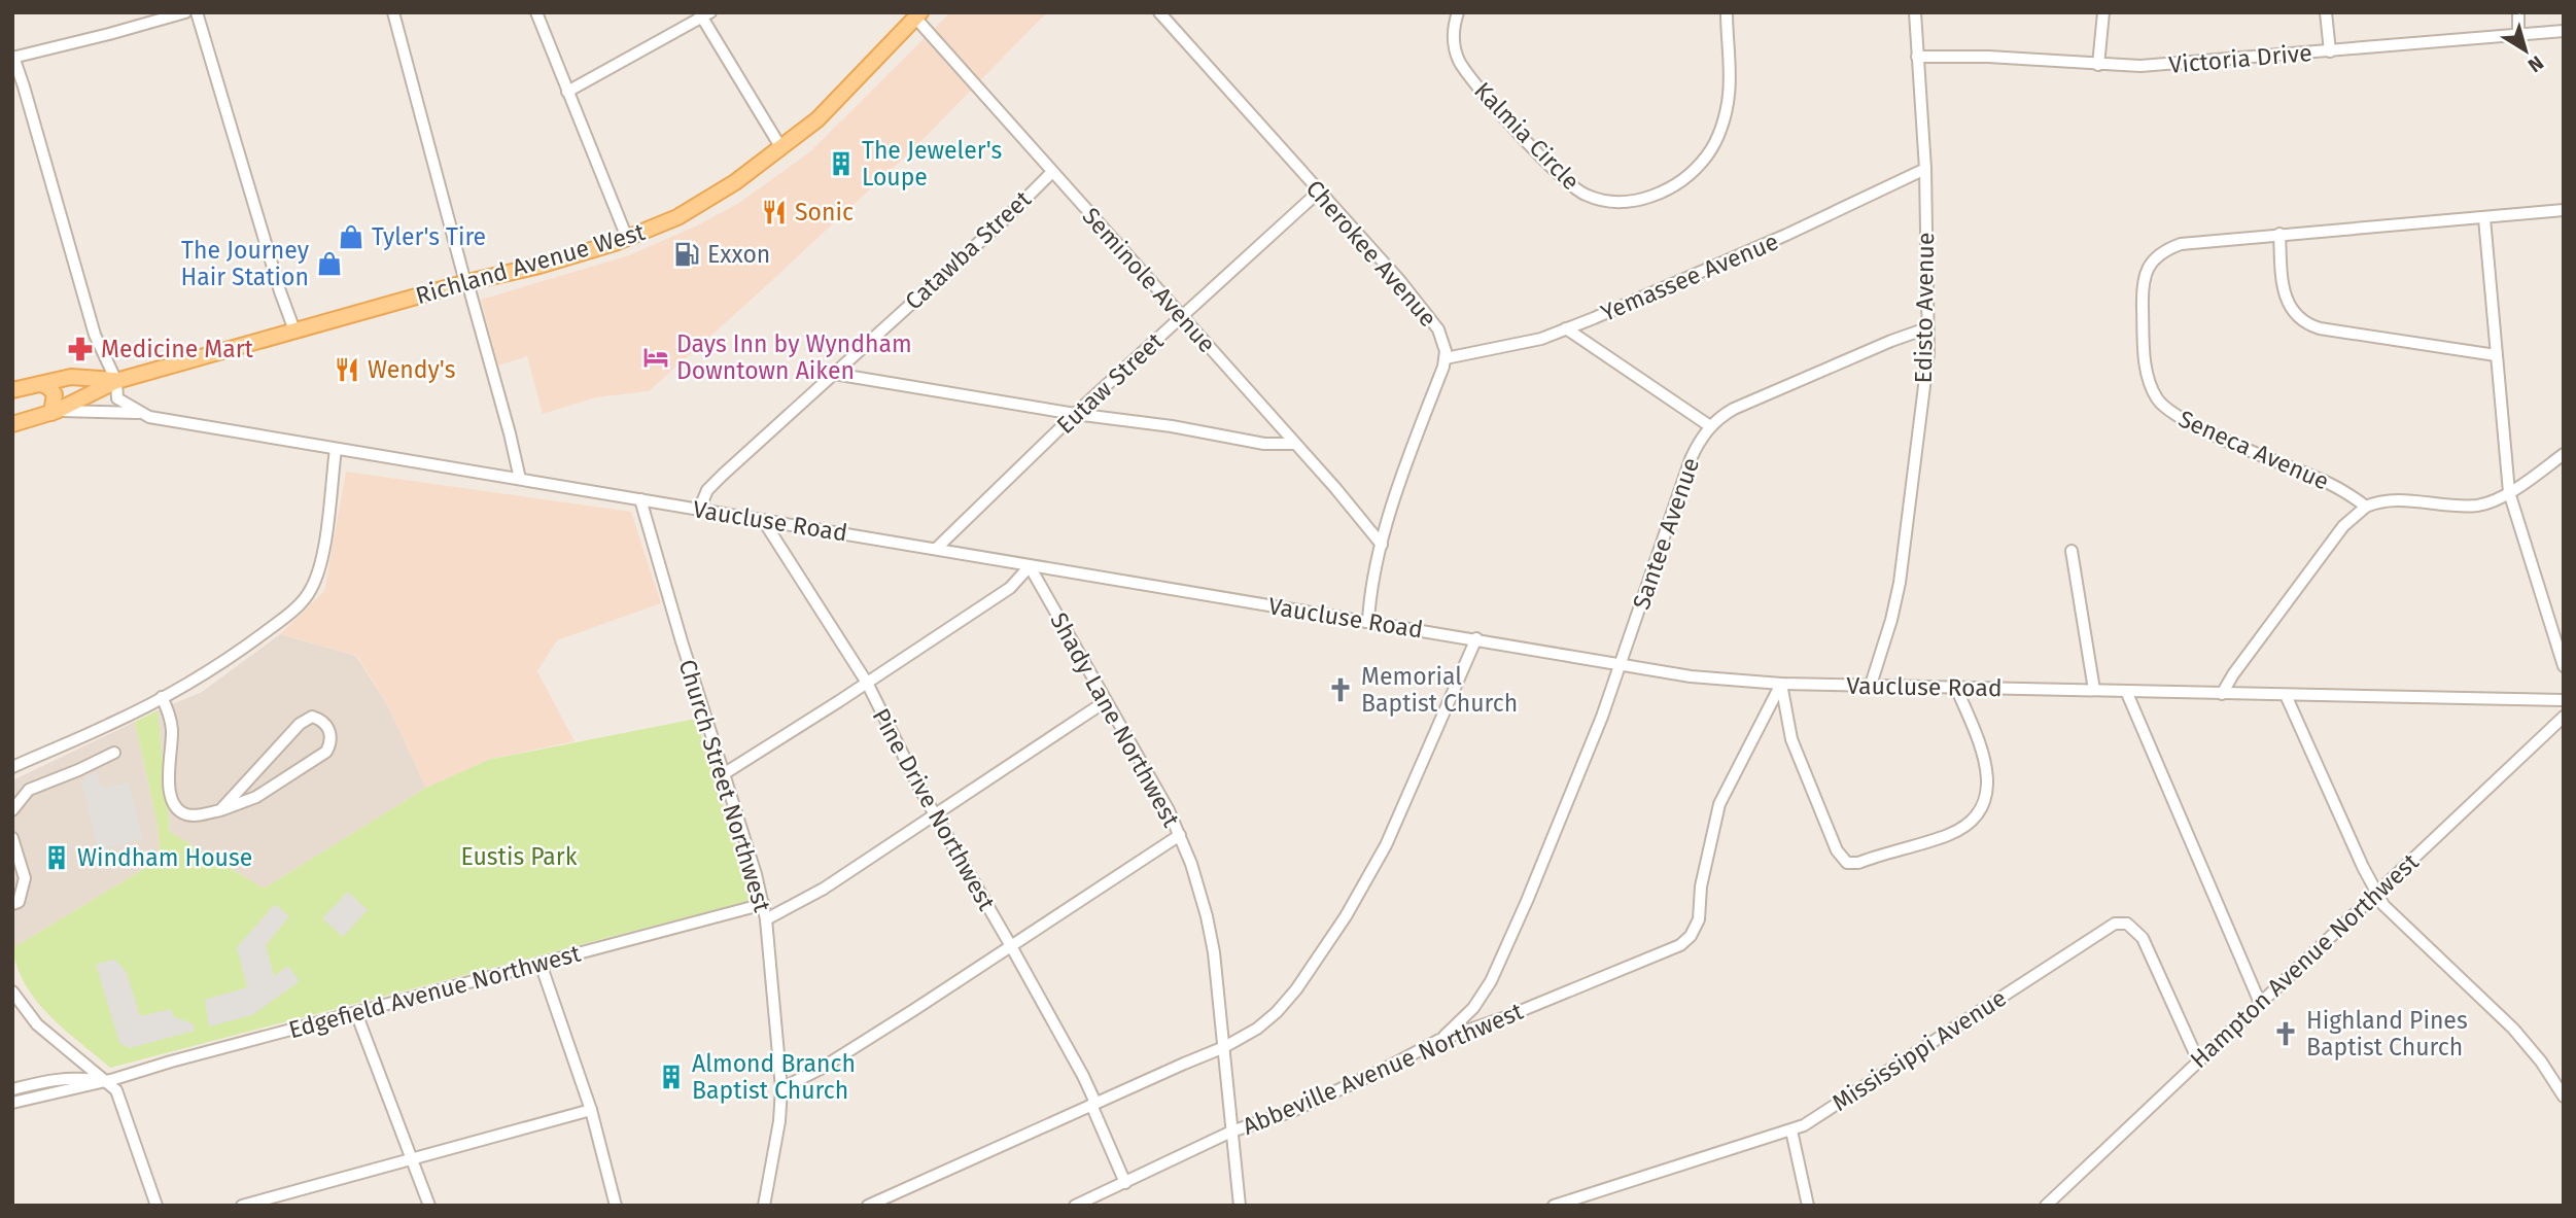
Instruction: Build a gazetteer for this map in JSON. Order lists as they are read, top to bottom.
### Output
{
  "streets": {
    "main road": ["Richland Avenue West"],
    "street": [
      "Victoria Drive",
      "Kalmia Circle",
      "Catawba Street",
      "Cherokee Avenue",
      "Yemassee Avenue",
      "Seminole Avenue",
      "Edisto Avenue",
      "Eutaw Street",
      "Seneca Avenue",
      "Vaucluse Road",
      "Santee Avenue",
      "Shady Lane Northwest",
      "Church Street Northwest",
      "Pine Drive Northwest",
      "Hampton Avenue Northwest",
      "Edgefield Avenue Northwest",
      "Mississippi Avenue",
      "Abbeville Avenue Northwest"
    ]
  },
  "crossings": [
    ["Victoria Drive", "Edisto Avenue"],
    ["Catawba Street", "Seminole Avenue"],
    ["Catawba Street", "Vaucluse Road"],
    ["Cherokee Avenue", "Yemassee Avenue"],
    ["Cherokee Avenue", "Eutaw Street"],
    ["Richland Avenue West", "Seminole Avenue"],
    ["Yemassee Avenue", "Edisto Avenue"],
    ["Seminole Avenue", "Eutaw Street"],
    ["Edisto Avenue", "Vaucluse Road"],
    ["Edisto Avenue", "Santee Avenue"],
    ["Eutaw Street", "Vaucluse Road"],
    ["Vaucluse Road", "Santee Avenue"],
    ["Vaucluse Road", "Shady Lane Northwest"],
    ["Vaucluse Road", "Church Street Northwest"],
    ["Vaucluse Road", "Pine Drive Northwest"],
    ["Vaucluse Road", "Abbeville Avenue Northwest"],
    ["Santee Avenue", "Abbeville Avenue Northwest"],
    ["Shady Lane Northwest", "Abbeville Avenue Northwest"],
    ["Church Street Northwest", "Edgefield Avenue Northwest"],
    ["Pine Drive Northwest", "Abbeville Avenue Northwest"],
    ["Hampton Avenue Northwest", "Mississippi Avenue"]
  ],
  "parks": ["Eustis Park"],
  "places": {
    "building": ["The Jeweler's Loupe", "Windham House", "Almond Branch Baptist Church"],
    "restaurant": ["Sonic", "Wendy's"],
    "shop": ["Tyler's Tire", "The Journey Hair Station"],
    "fuel station": ["Exxon"],
    "pharmacy": ["Medicine Mart"],
    "hotel": ["Days Inn by Wyndham Downtown Aiken"],
    "church": ["Memorial Baptist Church", "Highland Pines Baptist Church"]
  },
  "north": "bottom right"
}
